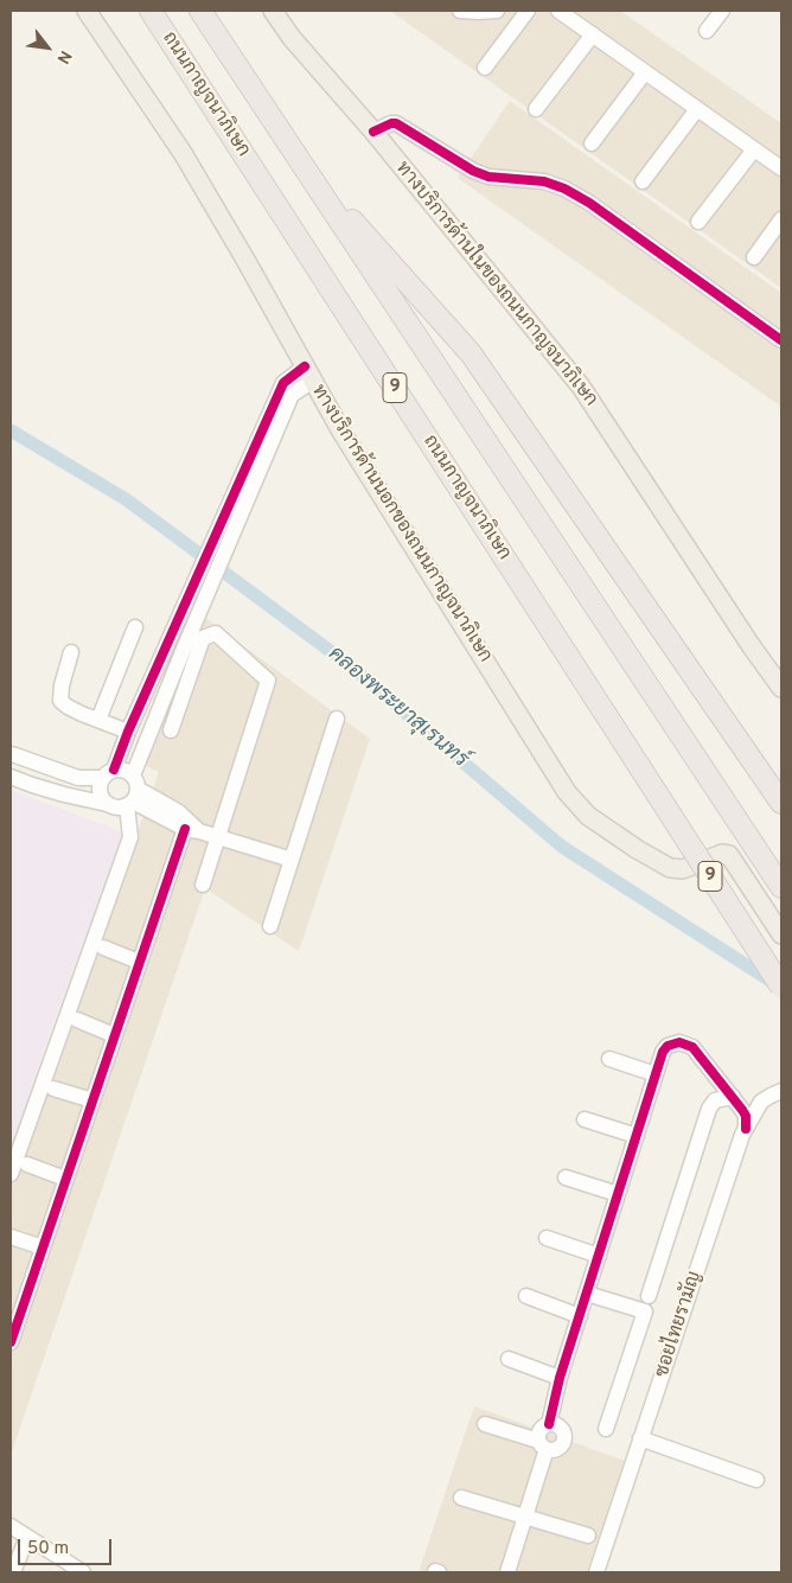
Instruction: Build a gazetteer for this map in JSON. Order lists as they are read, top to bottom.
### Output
{
  "streets": {
    "highway": ["ถนนกาญจนาภิเษก", "9"],
    "main road": ["ทางบริการด้านในของถนนกาญจนาภิเษก", "ทางบริการด้านนอกของถนนกาญจนาภิเษก"],
    "street": ["ซอยไทยรามัญ"]
  },
  "water": ["คลองพระยาสุเรนทร์"],
  "scale_bar": "50 m",
  "north": "bottom right"
}
